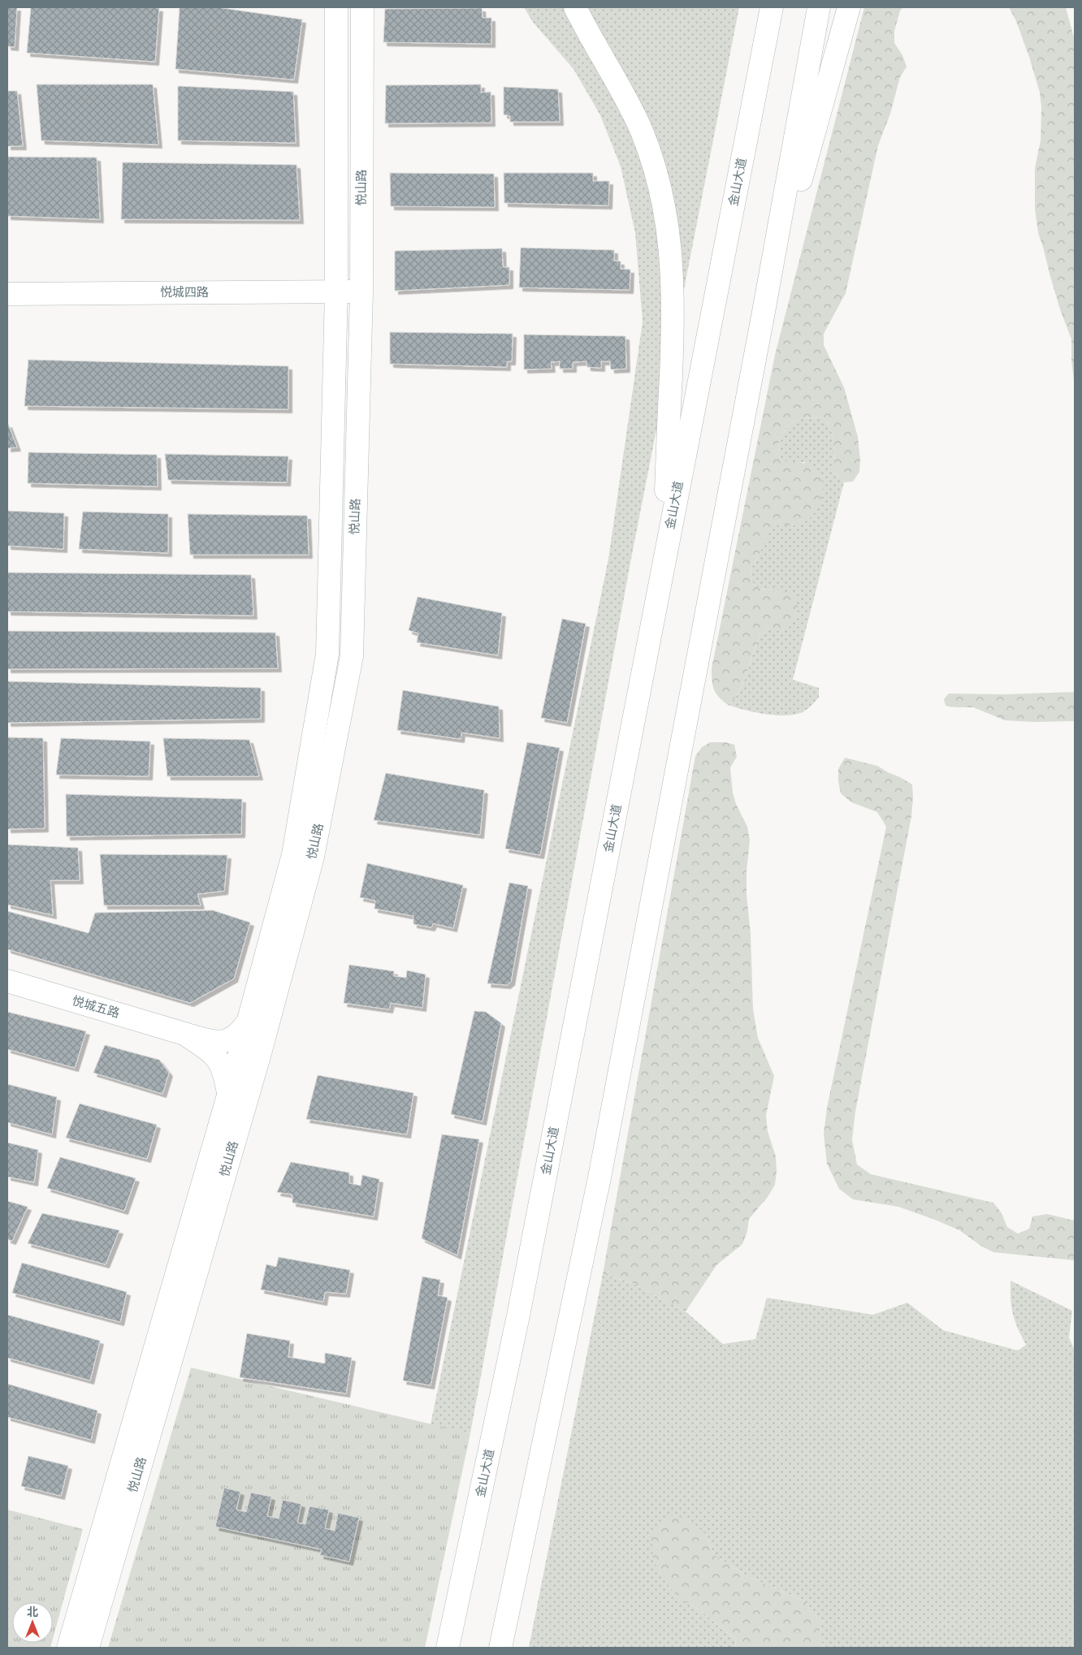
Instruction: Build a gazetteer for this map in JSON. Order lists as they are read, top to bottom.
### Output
{
  "streets": {
    "main road": [
      "金山大道",
      "悦山路",
      "悦城四路",
      "悦城五路"
    ]
  },
  "crossings": [
    ["悦山路", "悦城四路"]
  ],
  "north": "top"
}
